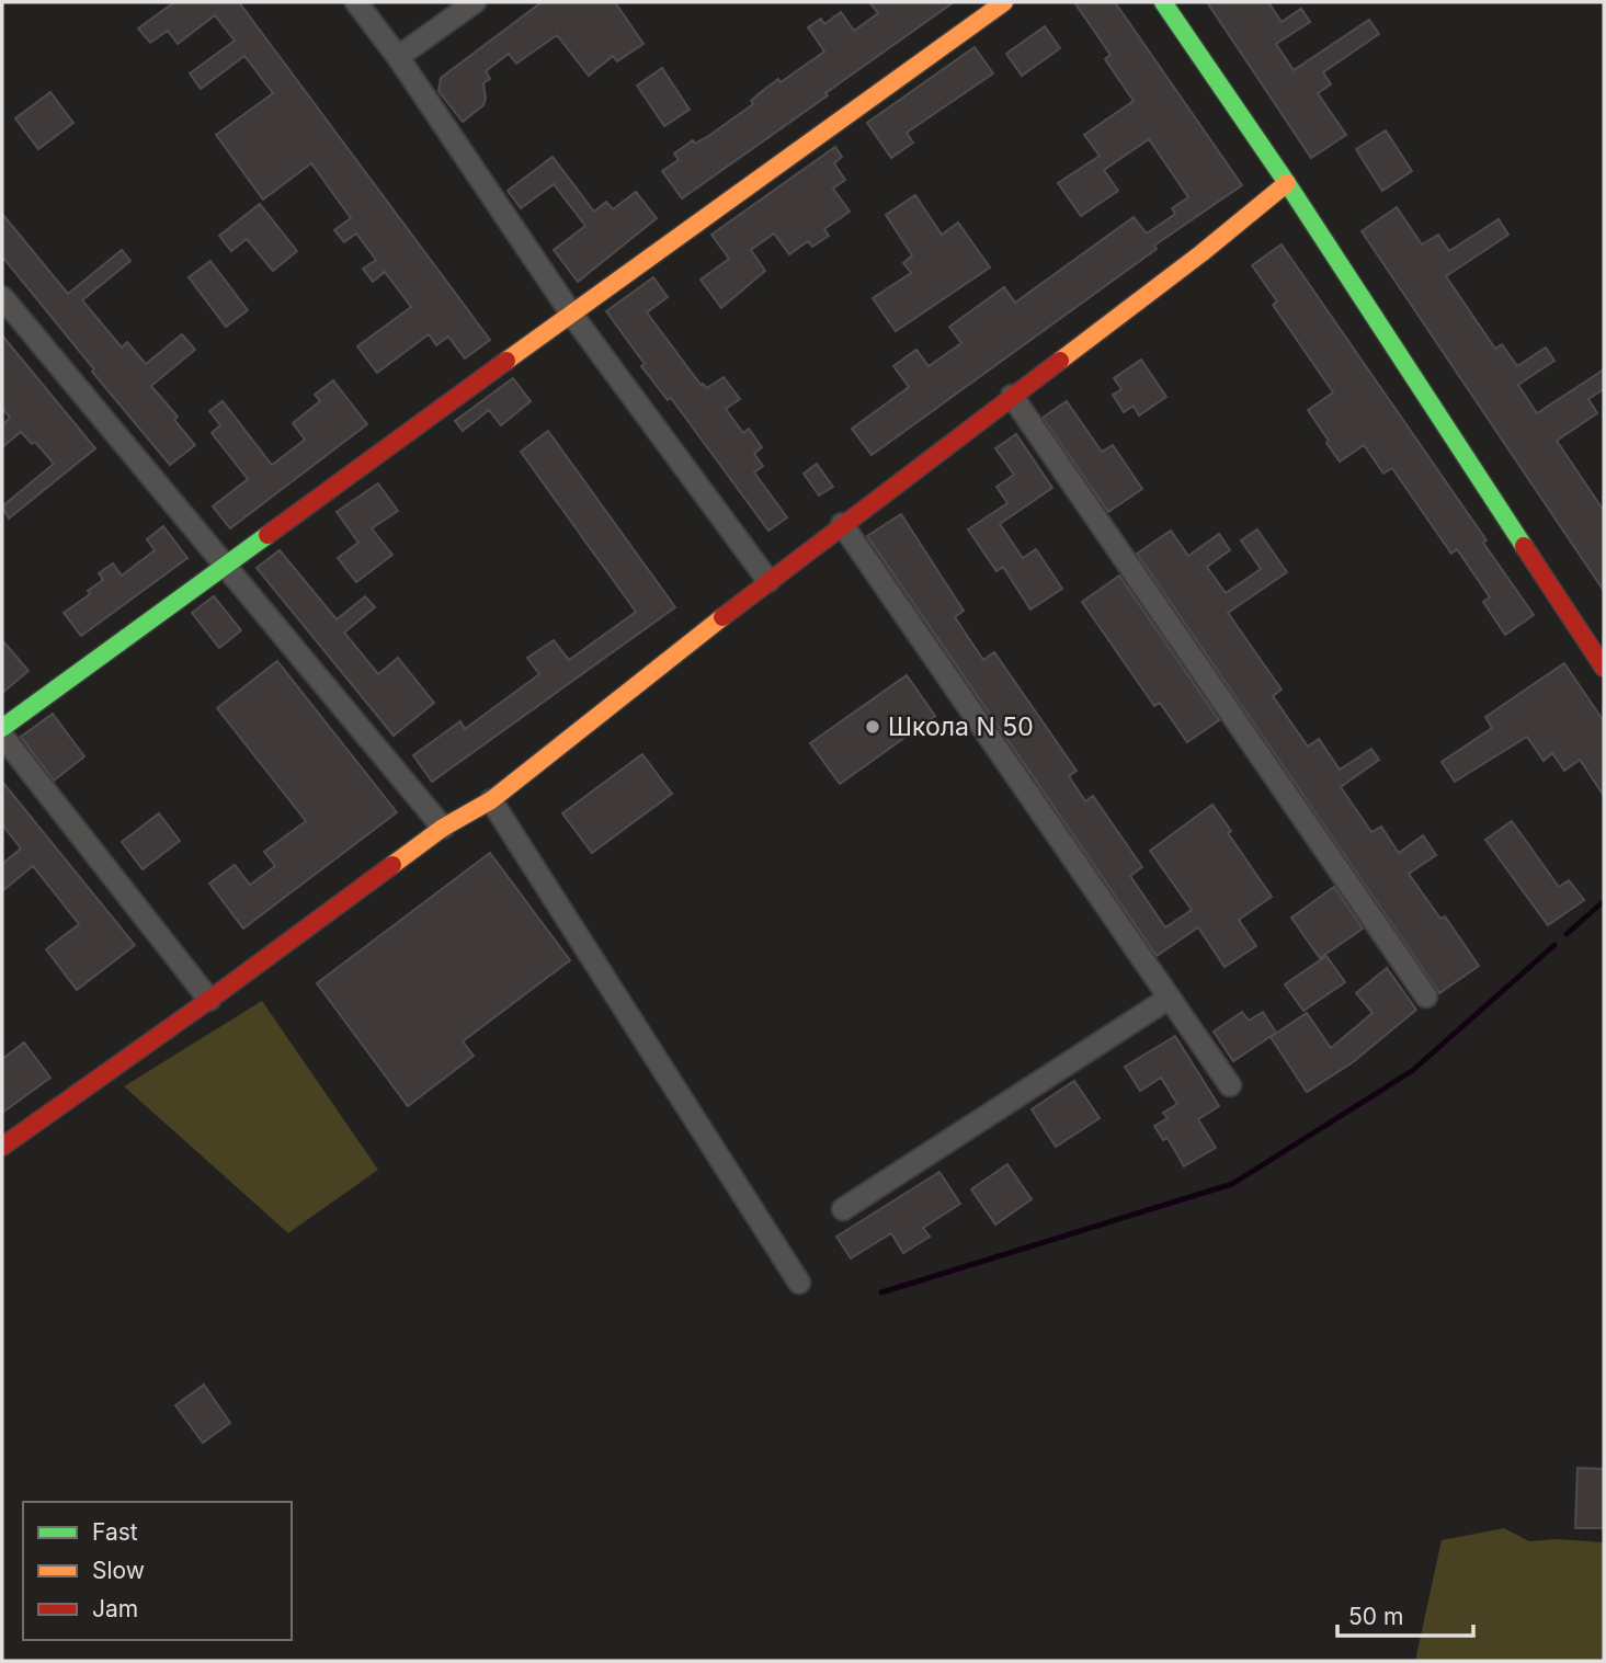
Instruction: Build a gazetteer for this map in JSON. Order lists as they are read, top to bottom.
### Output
{
  "places": ["Школа N 50"],
  "legend": ["Fast", "Slow", "Jam"],
  "scale_bar": "50 m"
}
